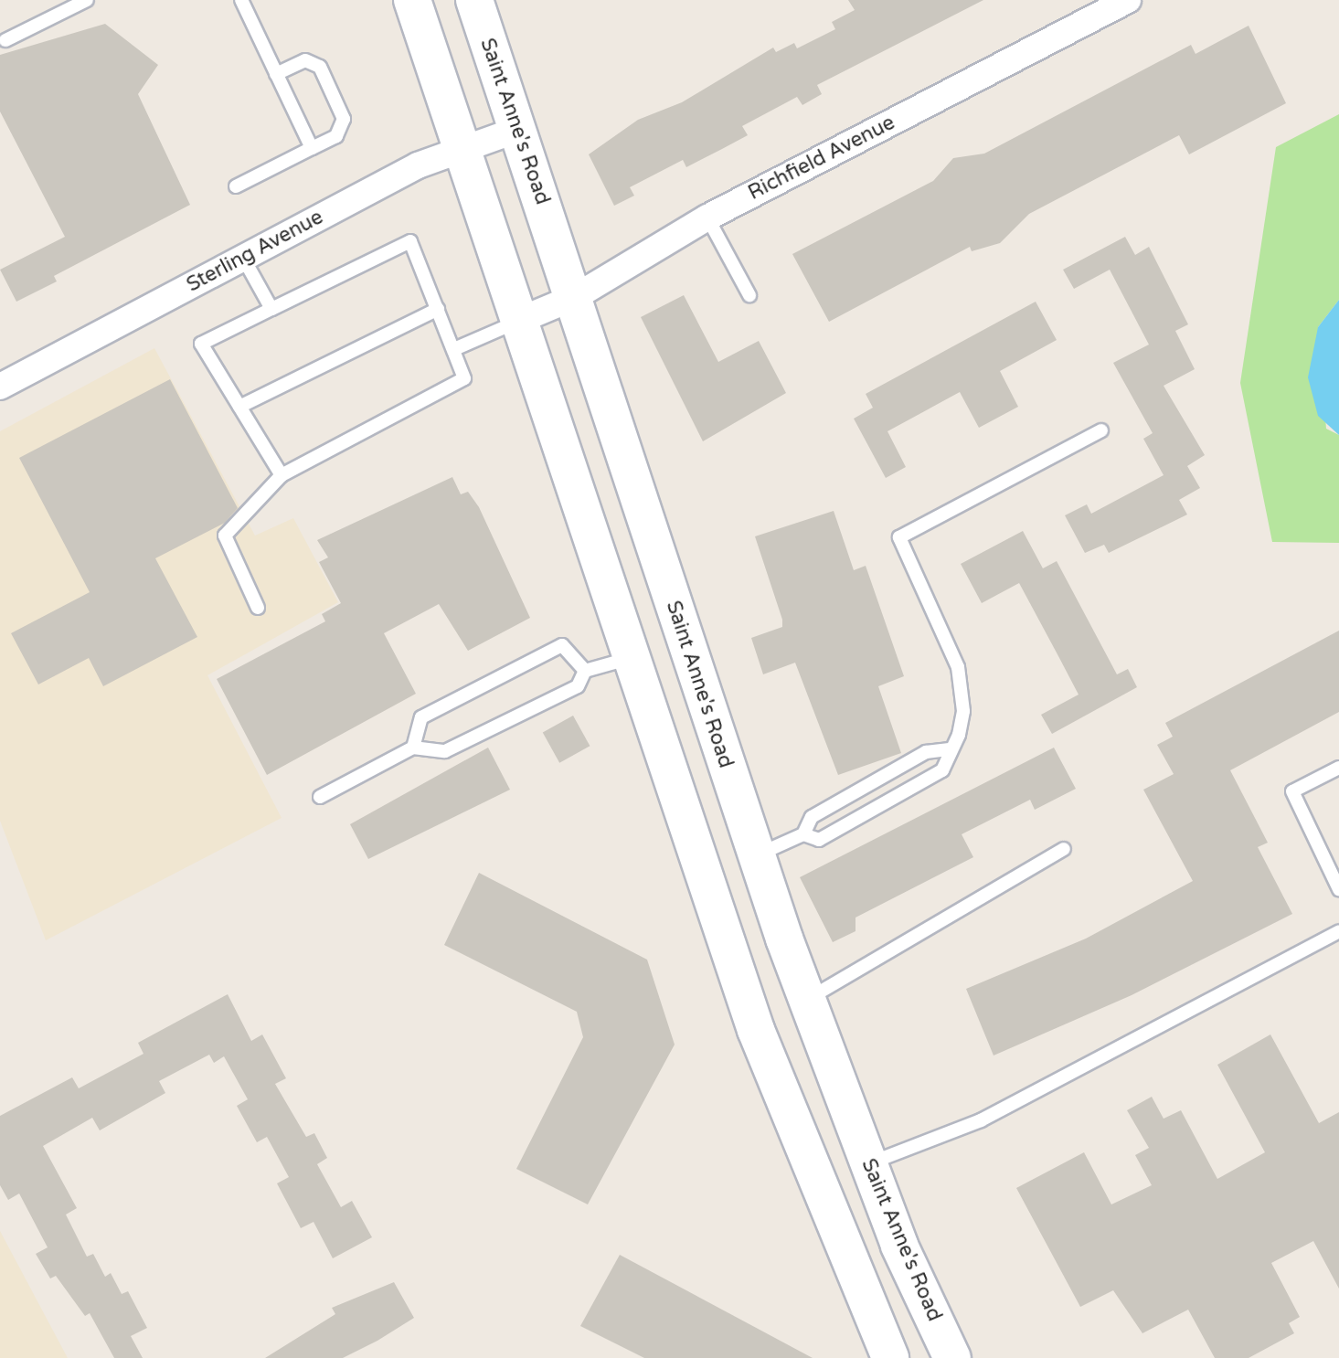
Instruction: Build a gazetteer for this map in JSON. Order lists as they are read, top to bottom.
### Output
{
  "streets": {
    "main road": ["Saint Anne's Road"],
    "street": ["Richfield Avenue", "Sterling Avenue"]
  },
  "crossings": [
    ["Saint Anne's Road", "Richfield Avenue"],
    ["Saint Anne's Road", "Sterling Avenue"]
  ]
}
